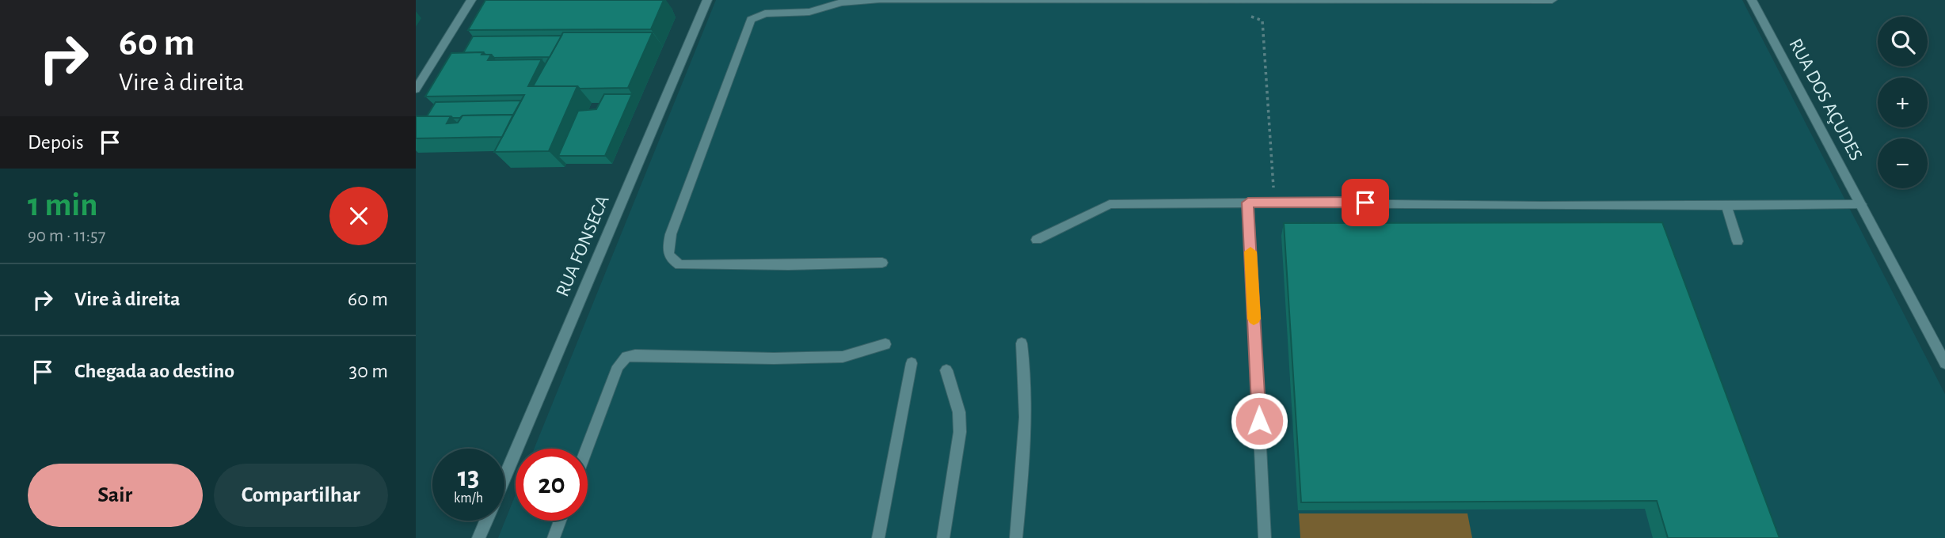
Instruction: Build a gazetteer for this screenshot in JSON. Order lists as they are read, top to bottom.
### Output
{
  "streets": {
    "street": ["RUA DOS AÇUDES", "RUA FONSECA"]
  },
  "page": {
    "turn": ["60 m", "Vire à direita"],
    "map_buttons": ["+", "−"],
    "then": "Depois",
    "heading": ["1 min", "90 m · 11:57"],
    "list": [
      {
        "name": "Vire à direita",
        "value": "60 m"
      },
      {
        "name": "Chegada ao destino",
        "value": "30 m"
      }
    ],
    "speed": "13 km/h",
    "limit": "20",
    "buttons": ["Sair", "Compartilhar"]
  }
}
